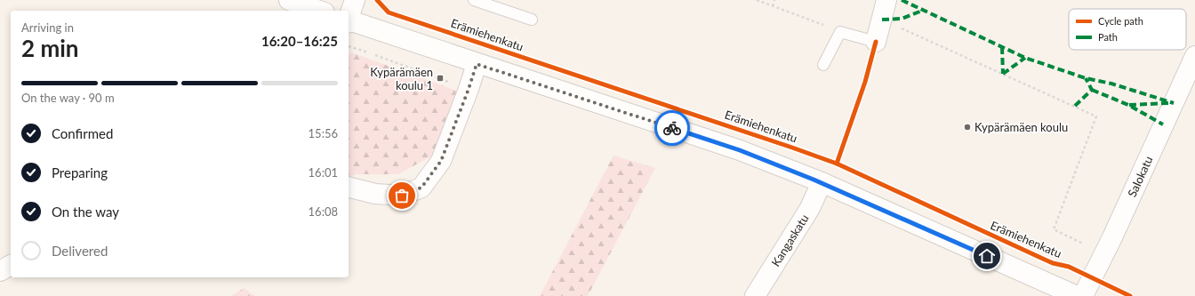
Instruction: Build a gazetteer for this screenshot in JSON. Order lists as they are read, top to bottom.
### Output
{
  "streets": {
    "street": ["Salokatu", "Kangaskatu"],
    "cycle path": ["Erämiehenkatu"]
  },
  "places": {
    "transit": ["Kypärämäen koulu 1"],
    "other": ["Kypärämäen koulu"]
  },
  "legend": ["Cycle path", "Path"],
  "page": {
    "heading": ["2 min", "Arriving in", "16:20–16:25"],
    "bar": "On the way · 90 m",
    "list": [
      ["Confirmed", "15:56"],
      ["Preparing", "16:01"],
      ["On the way", "16:08"],
      "Delivered"
    ]
  }
}
